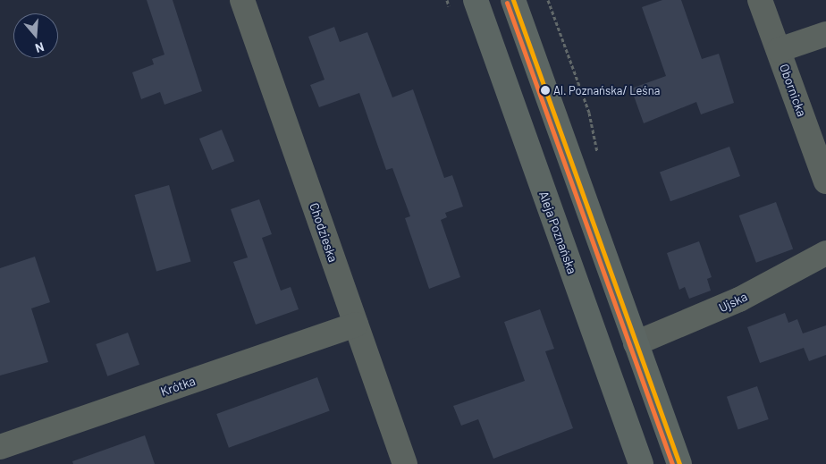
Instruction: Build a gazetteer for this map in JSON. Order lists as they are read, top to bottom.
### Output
{
  "streets": {
    "main road": ["Aleja Poznańska"],
    "street": [
      "Obornicka",
      "Chodzieska",
      "Ujska",
      "Krótka"
    ]
  },
  "crossings": [
    ["Chodzieska", "Krótka"]
  ],
  "places": ["Al. Poznańska/ Leśna"],
  "north": "bottom"
}
